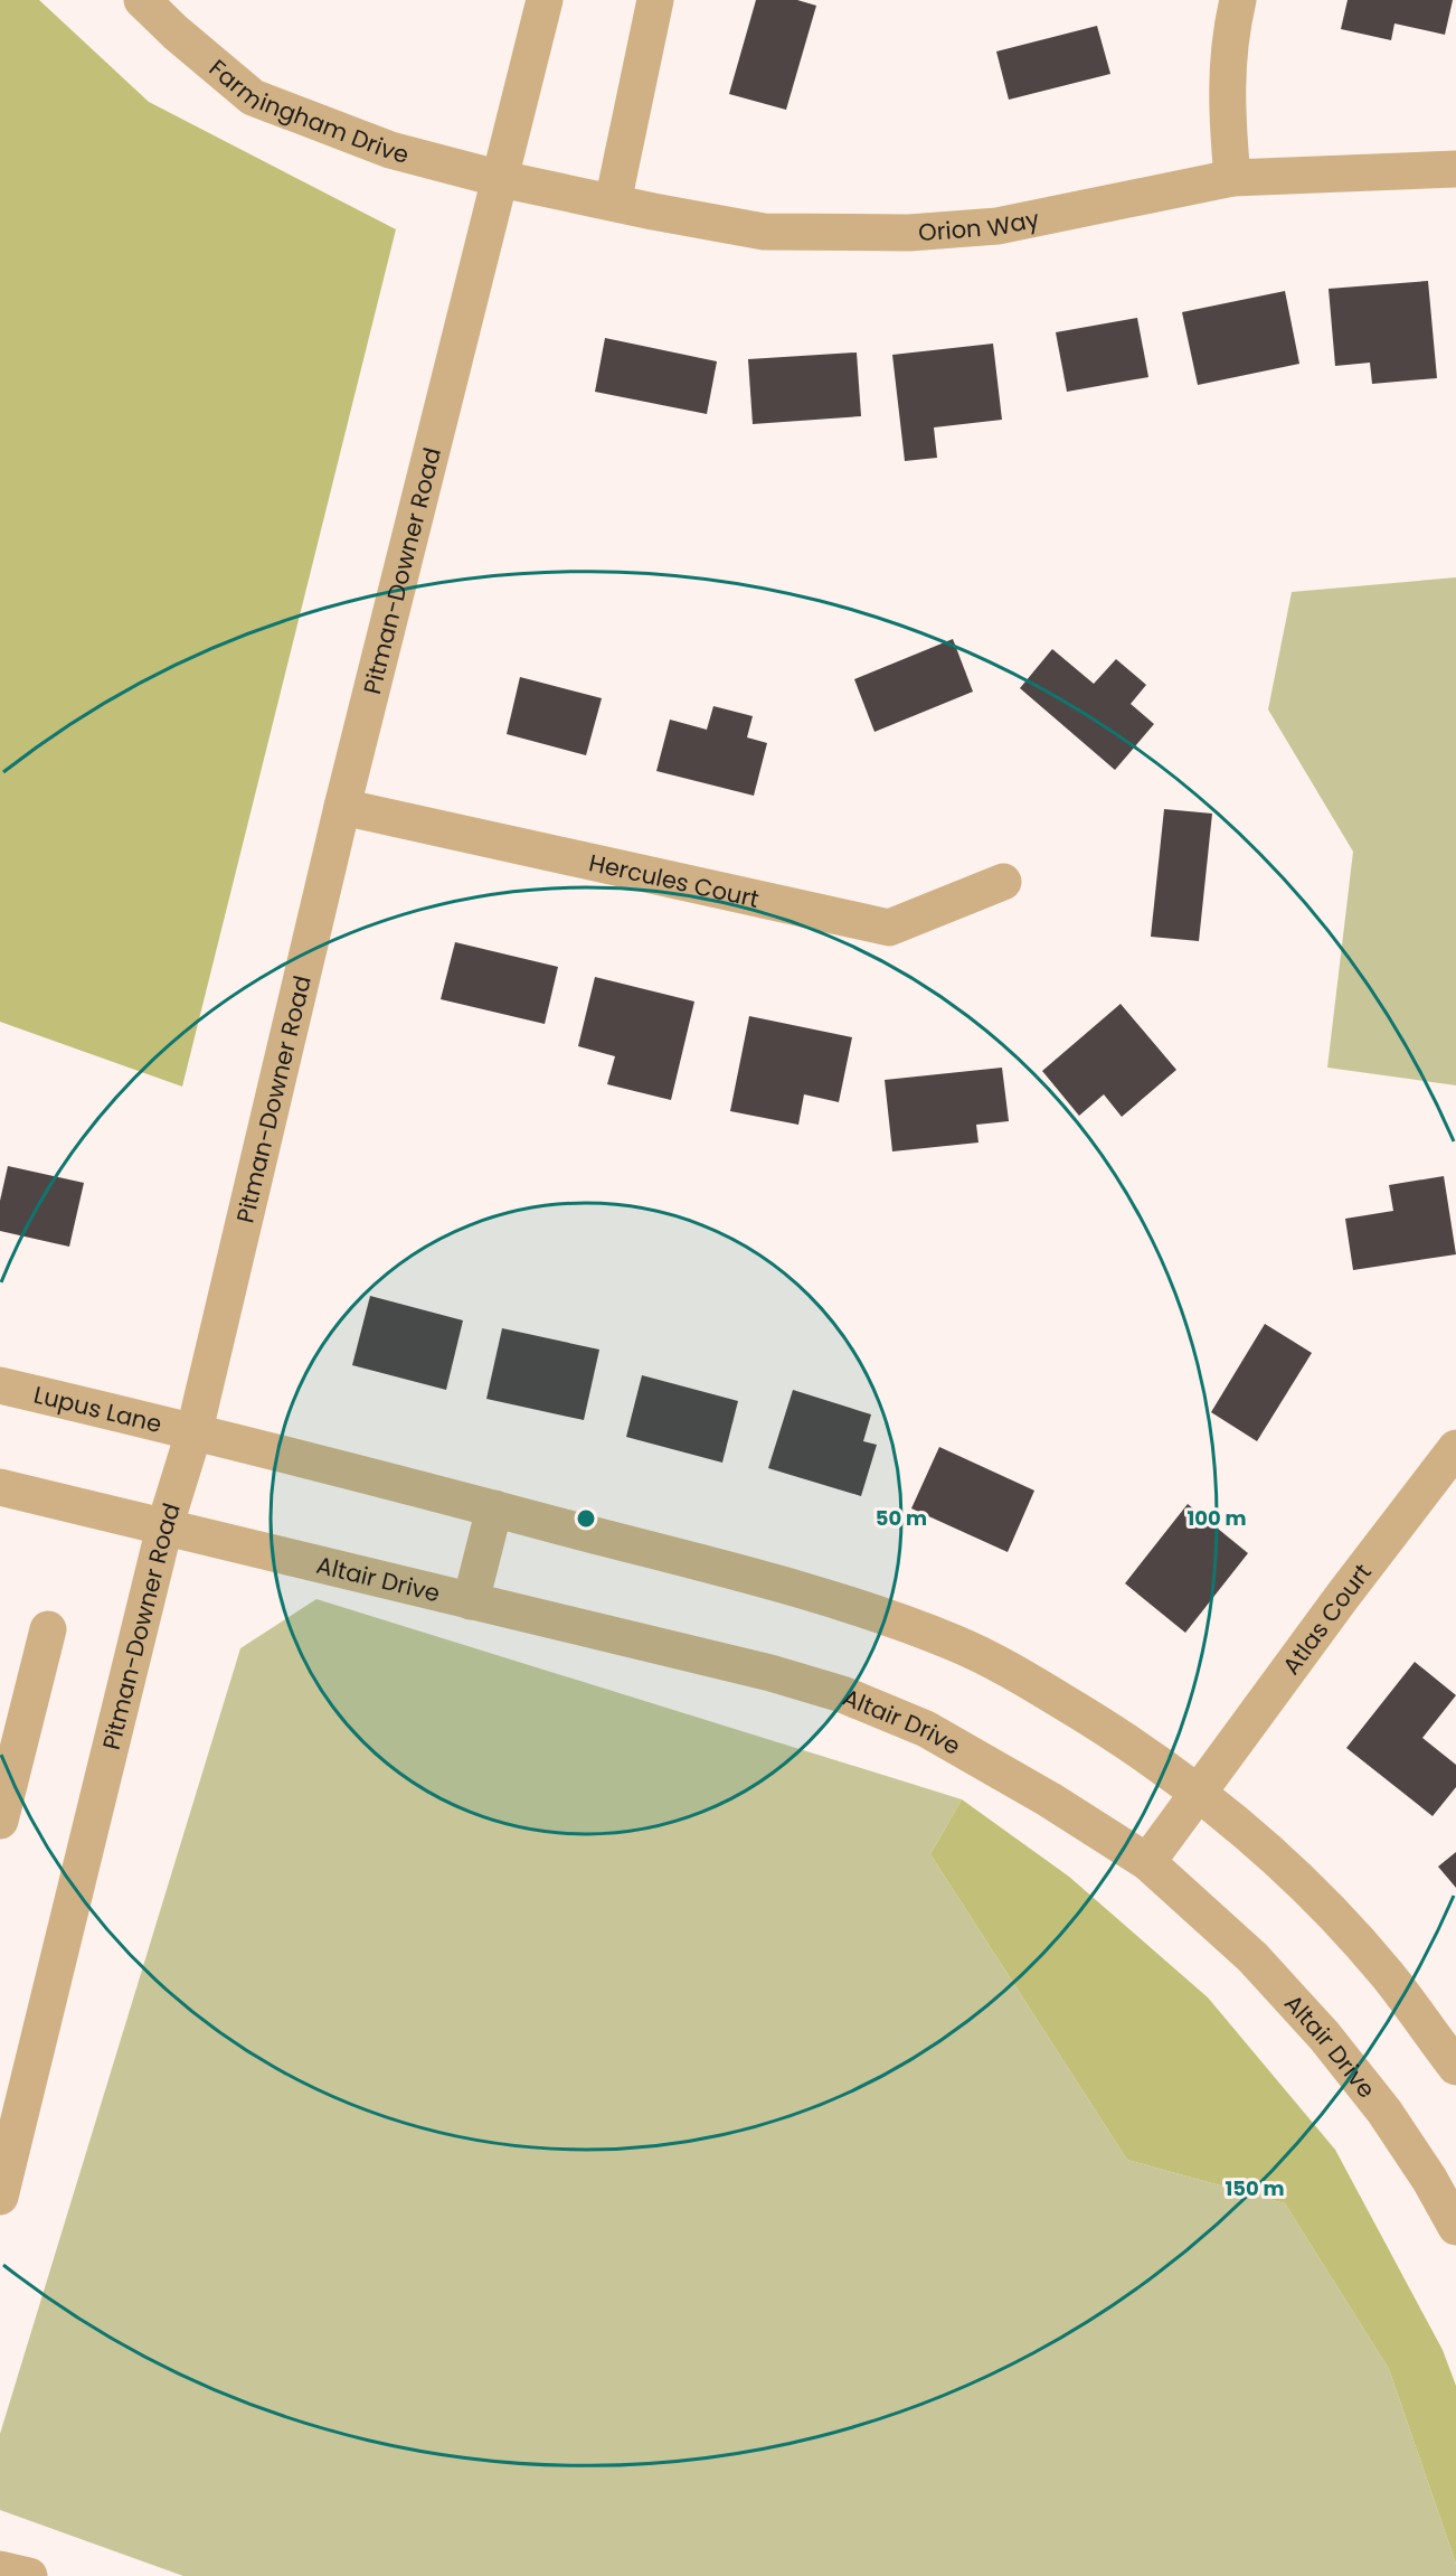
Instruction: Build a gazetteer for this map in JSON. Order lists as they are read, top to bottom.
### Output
{
  "streets": {
    "street": [
      "Farmingham Drive",
      "Orion Way",
      "Pitman-Downer Road",
      "Hercules Court",
      "Lupus Lane",
      "Altair Drive",
      "Atlas Court"
    ]
  },
  "crossings": [
    ["Farmingham Drive", "Orion Way"],
    ["Farmingham Drive", "Pitman-Downer Road"],
    ["Orion Way", "Pitman-Downer Road"],
    ["Pitman-Downer Road", "Hercules Court"],
    ["Pitman-Downer Road", "Lupus Lane"],
    ["Pitman-Downer Road", "Altair Drive"],
    ["Altair Drive", "Atlas Court"]
  ],
  "rings": ["50 m", "100 m", "150 m"]
}
